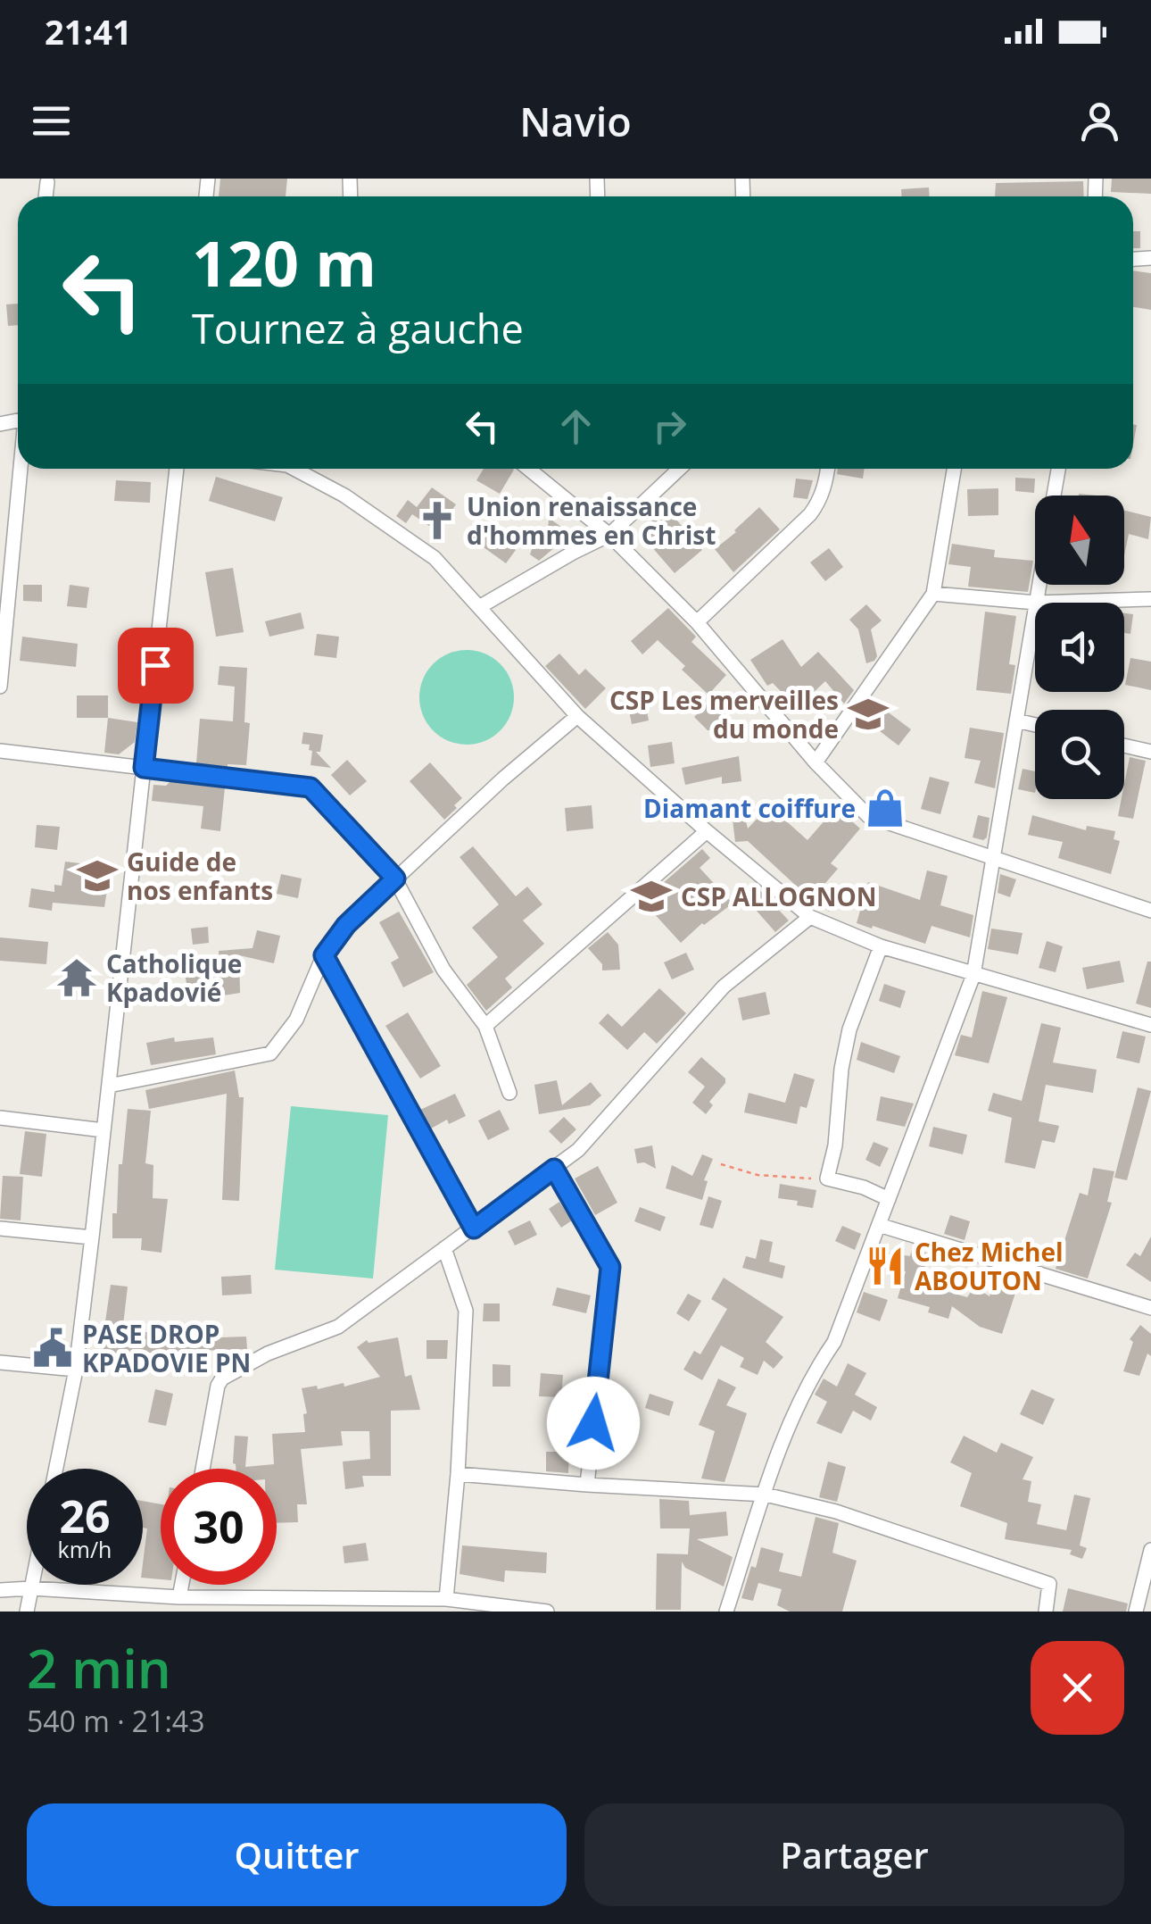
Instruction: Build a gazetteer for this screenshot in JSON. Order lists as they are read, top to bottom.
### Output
{
  "places": {
    "church": ["Union renaissance d'hommes en Christ"],
    "school or university": ["CSP Les merveilles du monde", "Guide de nos enfants", "CSP ALLOGNON"],
    "shop": ["Diamant coiffure"],
    "temple": ["Catholique Kpadovié"],
    "restaurant": ["Chez Michel ABOUTON"],
    "public building": ["PASE DROP KPADOVIE PN"]
  },
  "north": "top",
  "page": {
    "status": "21:41",
    "header": "Navio",
    "turn": ["120 m", "Tournez à gauche"],
    "speed": "26 km/h",
    "limit": "30",
    "heading": ["2 min", "540 m · 21:43"],
    "buttons": ["Quitter", "Partager"]
  }
}
